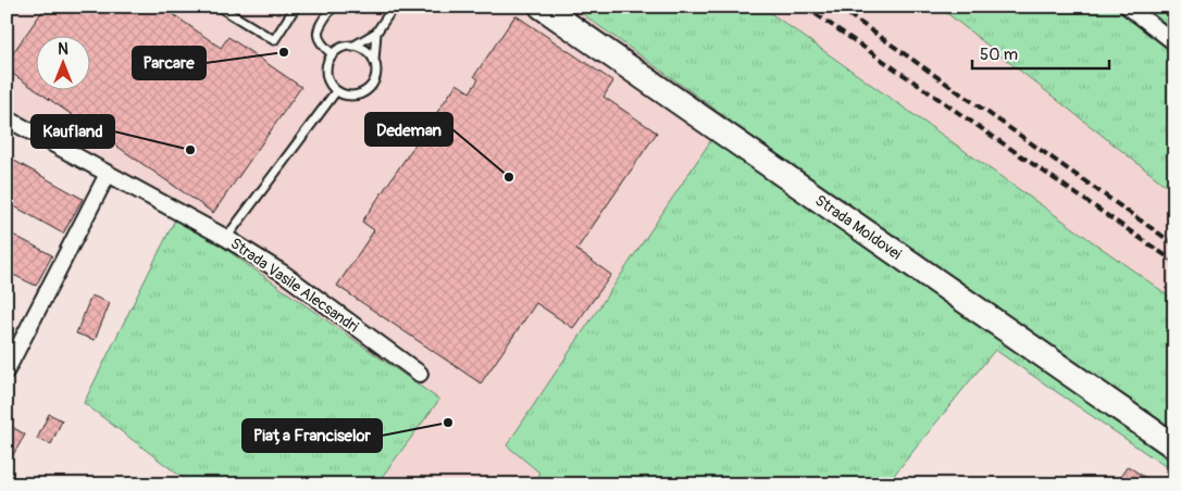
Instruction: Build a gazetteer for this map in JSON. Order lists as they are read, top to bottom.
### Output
{
  "streets": {
    "main road": ["Strada Moldovei"],
    "street": ["Strada Vasile Alecsandri"]
  },
  "places": [
    "Parcare",
    "Kaufland",
    "Dedeman",
    "Piața Franciselor"
  ],
  "scale_bar": "50 m",
  "north": "top"
}
